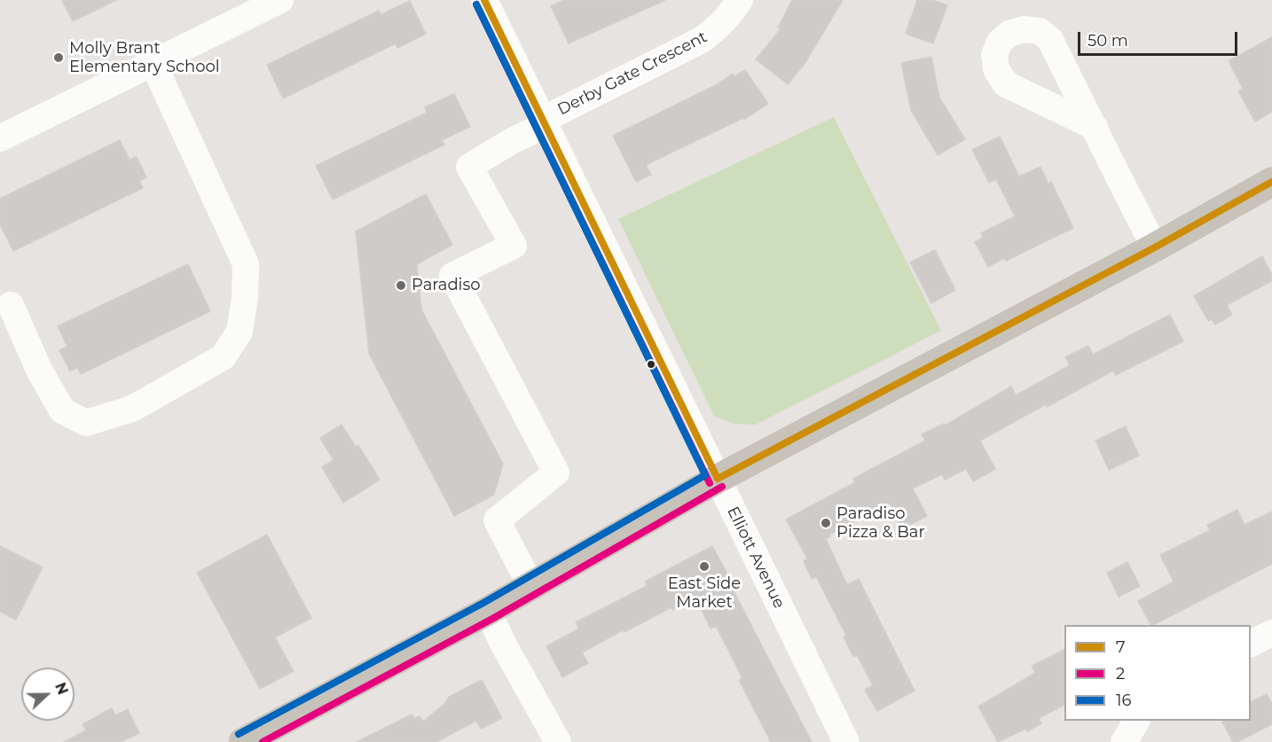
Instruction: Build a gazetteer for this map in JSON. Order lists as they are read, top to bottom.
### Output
{
  "streets": {
    "street": ["Derby Gate Crescent", "Elliott Avenue"]
  },
  "crossings": [
    ["Derby Gate Crescent", "Elliott Avenue"]
  ],
  "places": [
    "Molly Brant Elementary School",
    "Paradiso",
    "Paradiso Pizza & Bar",
    "East Side Market"
  ],
  "lines": ["transit line 7", "transit line 2", "transit line 16"],
  "legend": ["7", "2", "16"],
  "scale_bar": "50 m",
  "north": "right"
}
